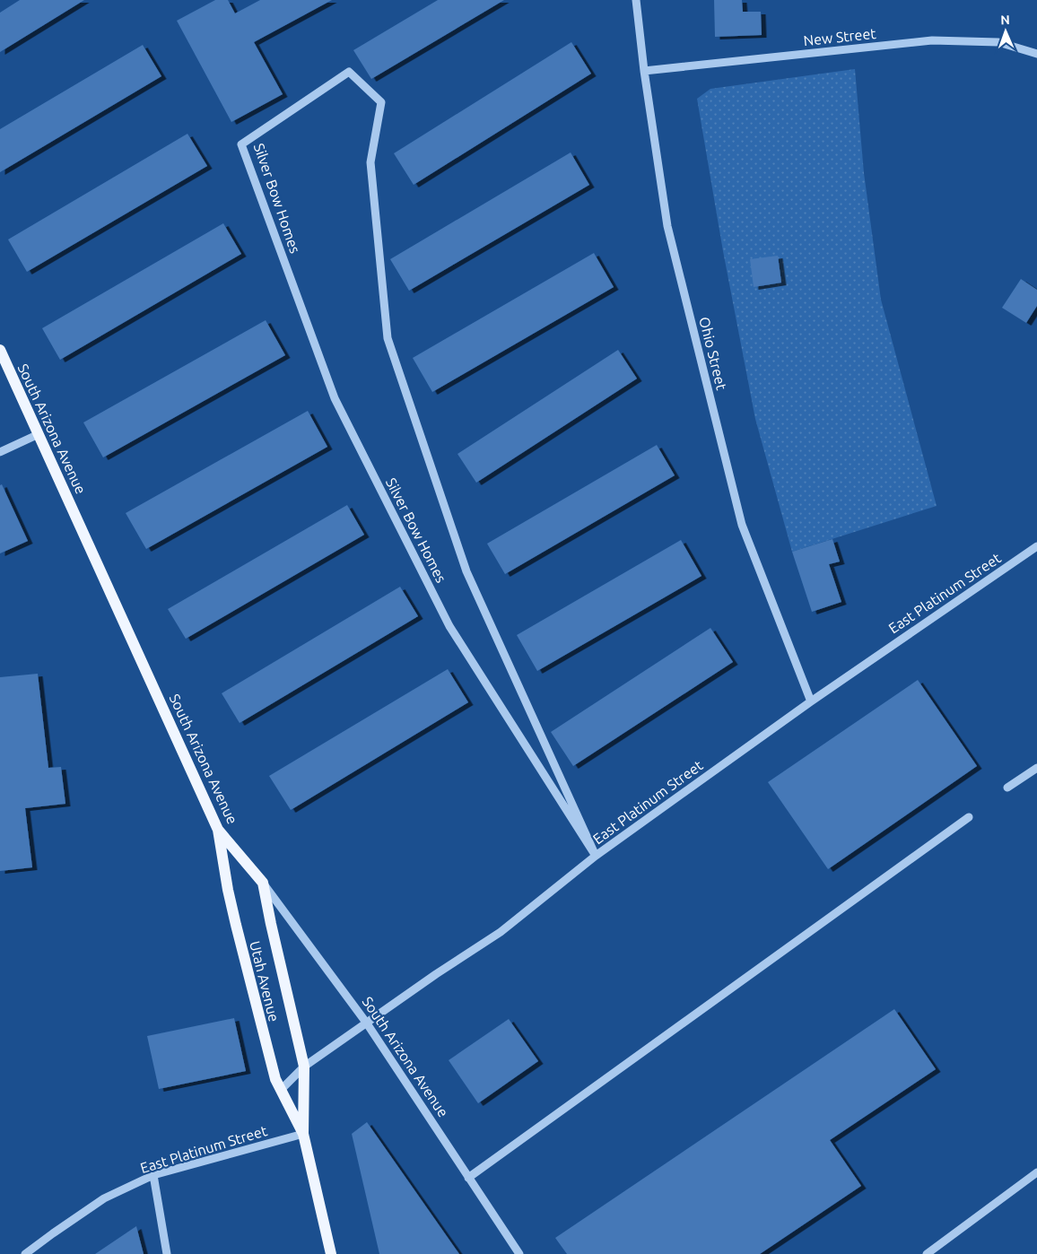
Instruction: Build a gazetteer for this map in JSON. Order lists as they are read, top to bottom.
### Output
{
  "streets": {
    "main road": ["South Arizona Avenue", "Utah Avenue"],
    "street": [
      "New Street",
      "Silver Bow Homes",
      "Ohio Street",
      "East Platinum Street"
    ]
  },
  "crossings": [
    ["New Street", "Ohio Street"],
    ["Silver Bow Homes", "East Platinum Street"],
    ["Ohio Street", "East Platinum Street"],
    ["South Arizona Avenue", "East Platinum Street"],
    ["South Arizona Avenue", "Utah Avenue"],
    ["East Platinum Street", "Utah Avenue"]
  ],
  "north": "top"
}
